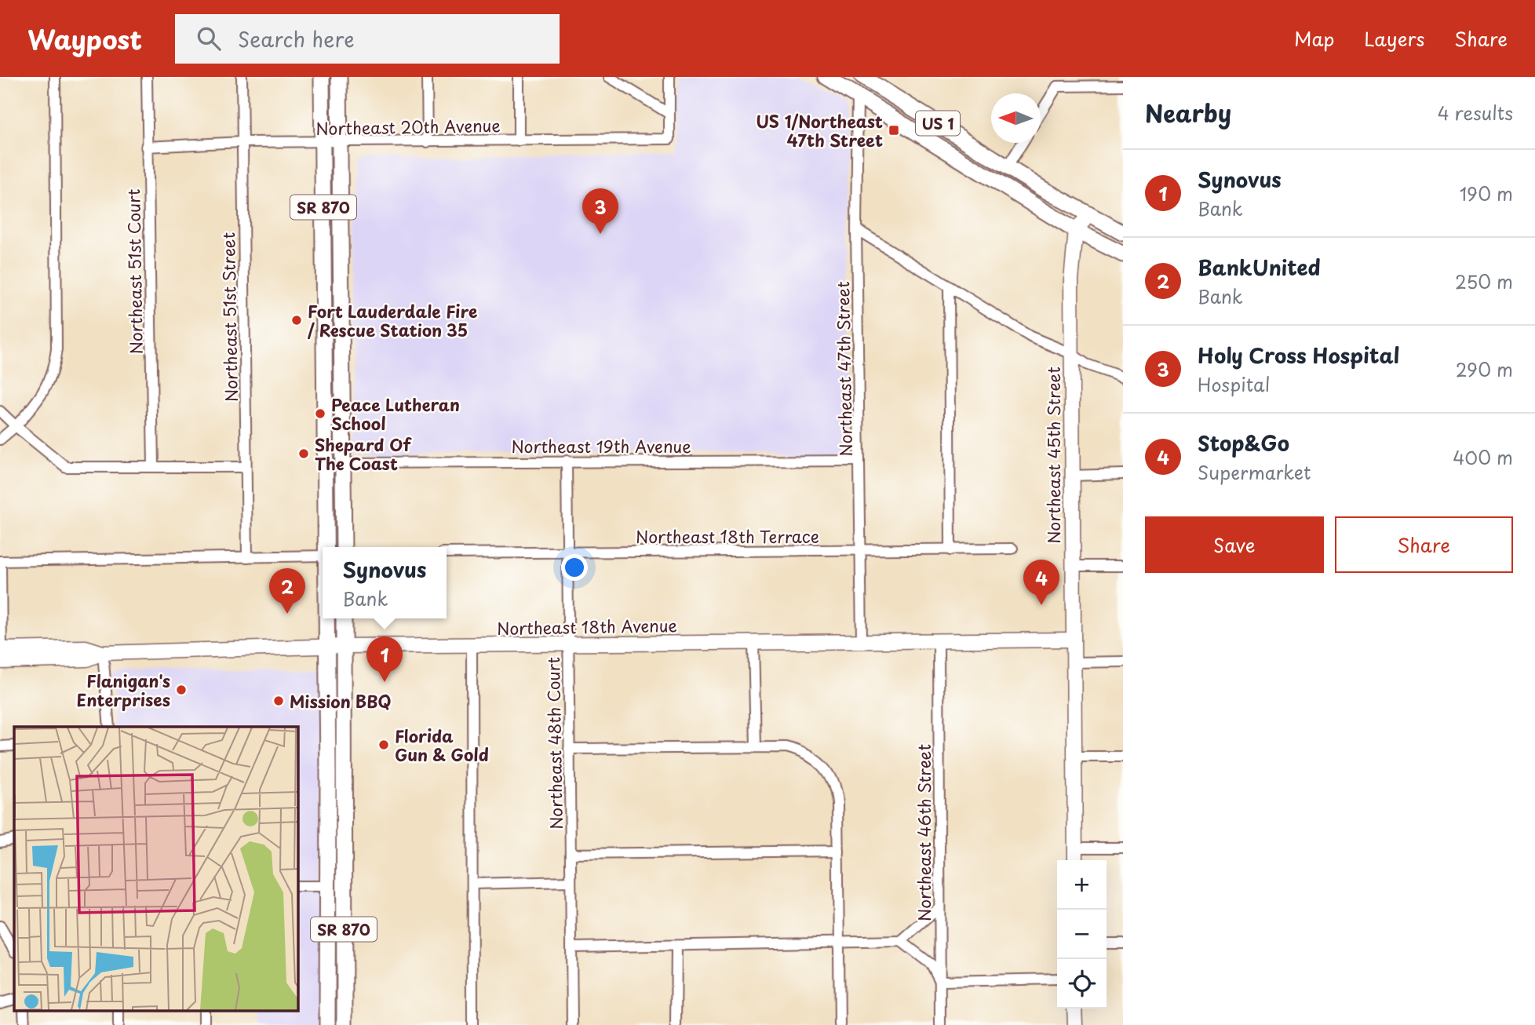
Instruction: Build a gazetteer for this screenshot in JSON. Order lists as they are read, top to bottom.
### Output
{
  "streets": {
    "main road": ["US 1", "SR 870"],
    "street": [
      "Northeast 20th Avenue",
      "Northeast 51st Court",
      "Northeast 51st Street",
      "Northeast 47th Street",
      "Northeast 19th Avenue",
      "Northeast 45th Street",
      "Northeast 18th Terrace",
      "Northeast 18th Avenue",
      "Northeast 48th Court",
      "Northeast 46th Street"
    ]
  },
  "crossings": [
    ["US 1", "Northeast 47th Street"],
    ["US 1", "Northeast 45th Street"],
    ["Northeast 20th Avenue", "SR 870"],
    ["Northeast 20th Avenue", "Northeast 51st Court"],
    ["Northeast 20th Avenue", "Northeast 51st Street"],
    ["SR 870", "Northeast 19th Avenue"],
    ["SR 870", "Northeast 18th Avenue"],
    ["Northeast 47th Street", "Northeast 19th Avenue"],
    ["Northeast 47th Street", "Northeast 18th Terrace"],
    ["Northeast 47th Street", "Northeast 18th Avenue"],
    ["Northeast 19th Avenue", "Northeast 48th Court"],
    ["Northeast 45th Street", "Northeast 18th Avenue"],
    ["Northeast 18th Terrace", "Northeast 48th Court"],
    ["Northeast 18th Avenue", "Northeast 48th Court"],
    ["Northeast 18th Avenue", "Northeast 46th Street"]
  ],
  "places": {
    "transit": ["US 1/Northeast 47th Street"],
    "other": [
      "Fort Lauderdale Fire / Rescue Station 35",
      "Peace Lutheran School",
      "Shepard Of The Coast",
      "Flanigan's Enterprises",
      "Mission BBQ",
      "Florida Gun & Gold"
    ]
  },
  "north": "left",
  "page": {
    "header": "Waypost",
    "search": "Search here",
    "nav": ["Map", "Layers", "Share"],
    "heading": ["Nearby", "4 results"],
    "list": [
      {
        "mark": "1",
        "name": "Synovus",
        "note": "Bank",
        "value": "190 m"
      },
      {
        "mark": "2",
        "name": "BankUnited",
        "note": "Bank",
        "value": "250 m"
      },
      {
        "mark": "3",
        "name": "Holy Cross Hospital",
        "note": "Hospital",
        "value": "290 m"
      },
      {
        "mark": "4",
        "name": "Stop&Go",
        "note": "Supermarket",
        "value": "400 m"
      }
    ],
    "pins": [
      "3",
      "4",
      "2",
      "1"
    ],
    "buttons": ["Save", "Share"],
    "popup": ["Synovus", "Bank"],
    "map_buttons": ["+", "−"]
  }
}
